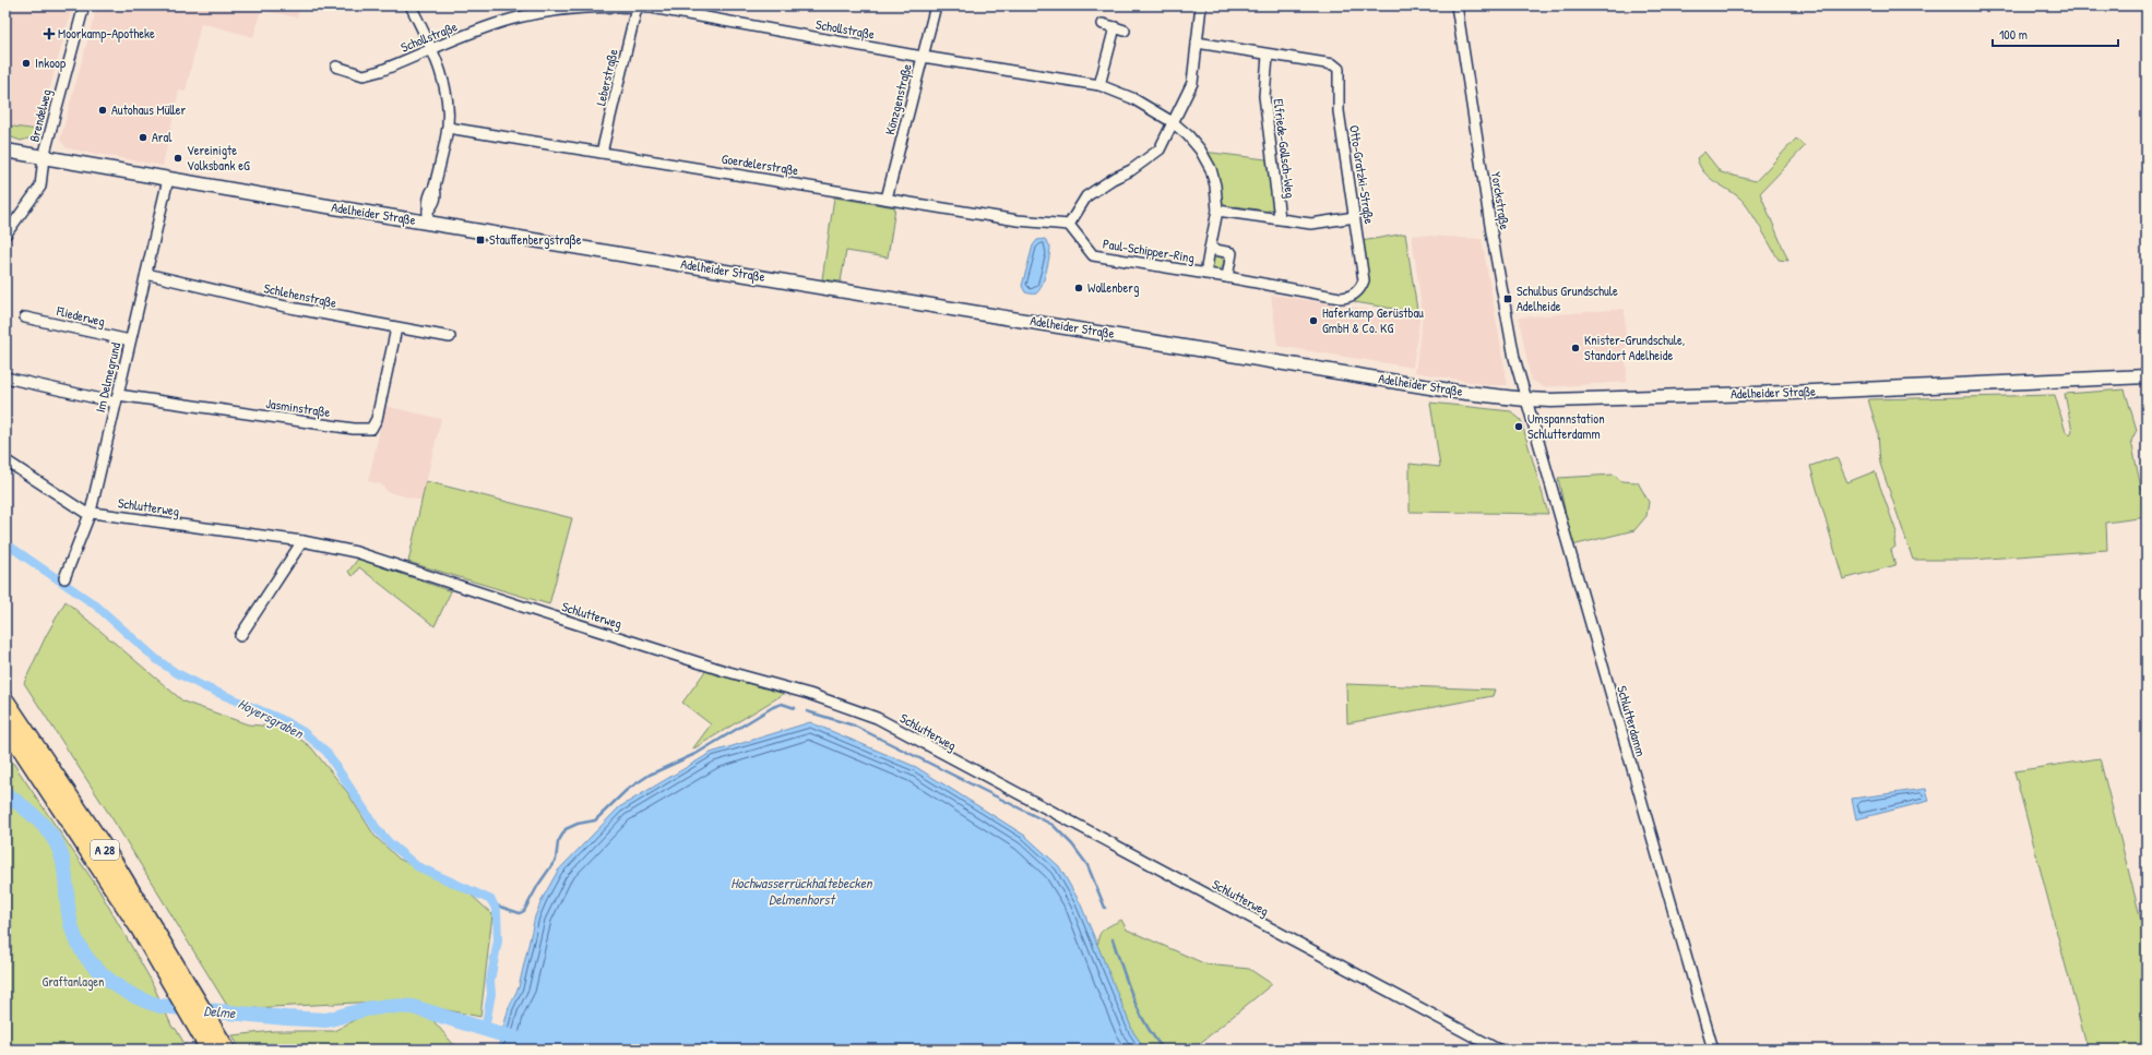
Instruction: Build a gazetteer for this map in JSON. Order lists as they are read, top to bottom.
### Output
{
  "streets": {
    "highway": ["A 28"],
    "main road": ["Adelheider Straße"],
    "street": [
      "Schollstraße",
      "Leberstraße",
      "Könzgenstraße",
      "Brendelweg",
      "Elfriede-Gollsch-Weg",
      "Goerdelerstraße",
      "Otto-Gratzki-Straße",
      "Yorckstraße",
      "Paul-Schipper-Ring",
      "Schlehenstraße",
      "Fliederweg",
      "Im Delmegrund",
      "Jasminstraße",
      "Schlutterweg",
      "Schlutterdamm"
    ]
  },
  "crossings": [
    ["Schollstraße", "Leberstraße"],
    ["Schollstraße", "Könzgenstraße"],
    ["Schollstraße", "Paul-Schipper-Ring"],
    ["Leberstraße", "Goerdelerstraße"],
    ["Könzgenstraße", "Goerdelerstraße"],
    ["Brendelweg", "Adelheider Straße"],
    ["Elfriede-Gollsch-Weg", "Otto-Gratzki-Straße"],
    ["Elfriede-Gollsch-Weg", "Paul-Schipper-Ring"],
    ["Goerdelerstraße", "Paul-Schipper-Ring"],
    ["Otto-Gratzki-Straße", "Paul-Schipper-Ring"],
    ["Yorckstraße", "Adelheider Straße"],
    ["Yorckstraße", "Schlutterdamm"],
    ["Adelheider Straße", "Im Delmegrund"],
    ["Adelheider Straße", "Schlutterdamm"],
    ["Schlehenstraße", "Im Delmegrund"],
    ["Schlehenstraße", "Jasminstraße"],
    ["Fliederweg", "Im Delmegrund"],
    ["Im Delmegrund", "Jasminstraße"],
    ["Im Delmegrund", "Schlutterweg"]
  ],
  "water": ["Hoyersgraben", "Hochwasserrückhaltebecken Delmenhorst", "Delme"],
  "parks": ["Graftanlagen"],
  "places": {
    "health": ["Moorkamp-Apotheke"],
    "other": [
      "Inkoop",
      "Autohaus Müller",
      "Aral",
      "Vereinigte Volksbank eG",
      "Wollenberg",
      "Haferkamp Gerüstbau GmbH & Co. KG",
      "Knister-Grundschule, Standort Adelheide",
      "Umspannstation Schlutterdamm"
    ],
    "transit": ["Stauffenbergstraße", "Schulbus Grundschule Adelheide"]
  },
  "scale_bar": "100 m"
}
